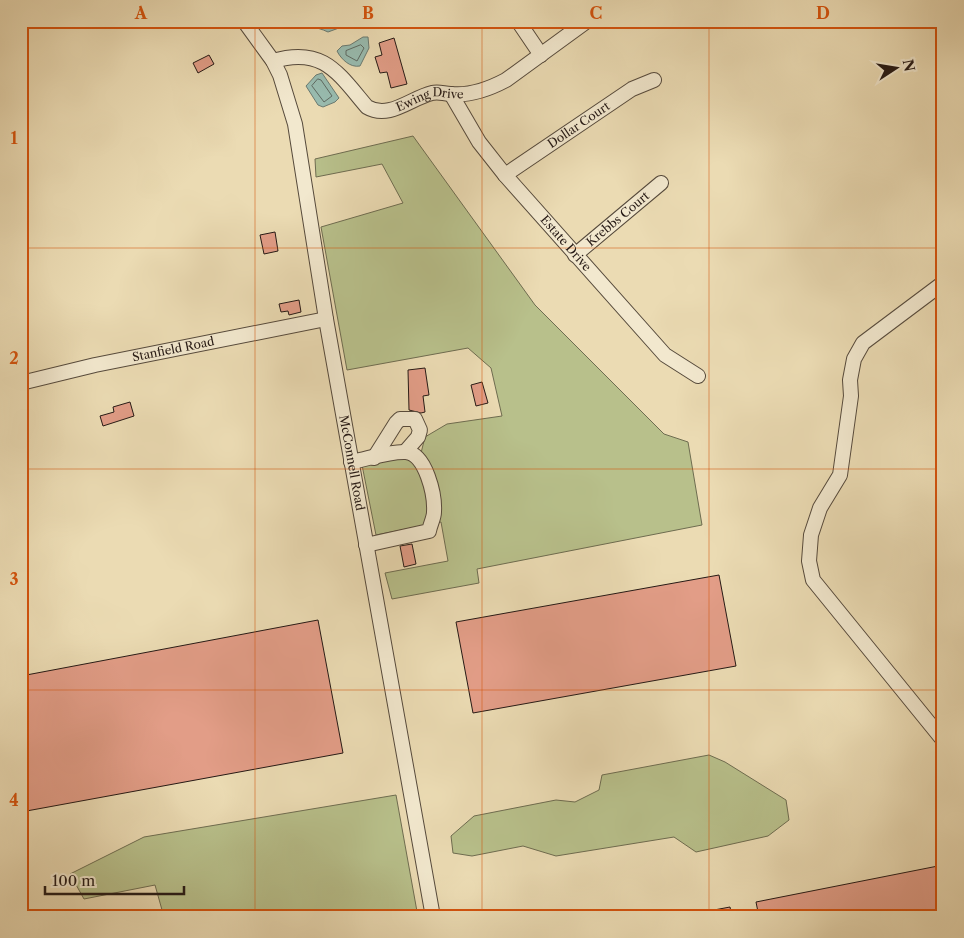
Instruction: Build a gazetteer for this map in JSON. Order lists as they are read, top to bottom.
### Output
{
  "streets": {
    "street": [
      "Ewing Drive",
      "Dollar Court",
      "Krebbs Court",
      "Estate Drive",
      "Stanfield Road",
      "McConnell Road"
    ]
  },
  "crossings": [
    ["Ewing Drive", "Estate Drive"],
    ["Ewing Drive", "McConnell Road"],
    ["Dollar Court", "Estate Drive"],
    ["Krebbs Court", "Estate Drive"],
    ["Stanfield Road", "McConnell Road"]
  ],
  "scale_bar": "100 m",
  "north": "right",
  "grid": {
    "columns": [
      "A",
      "B",
      "C",
      "D"
    ],
    "rows": [
      "1",
      "2",
      "3",
      "4"
    ]
  }
}
